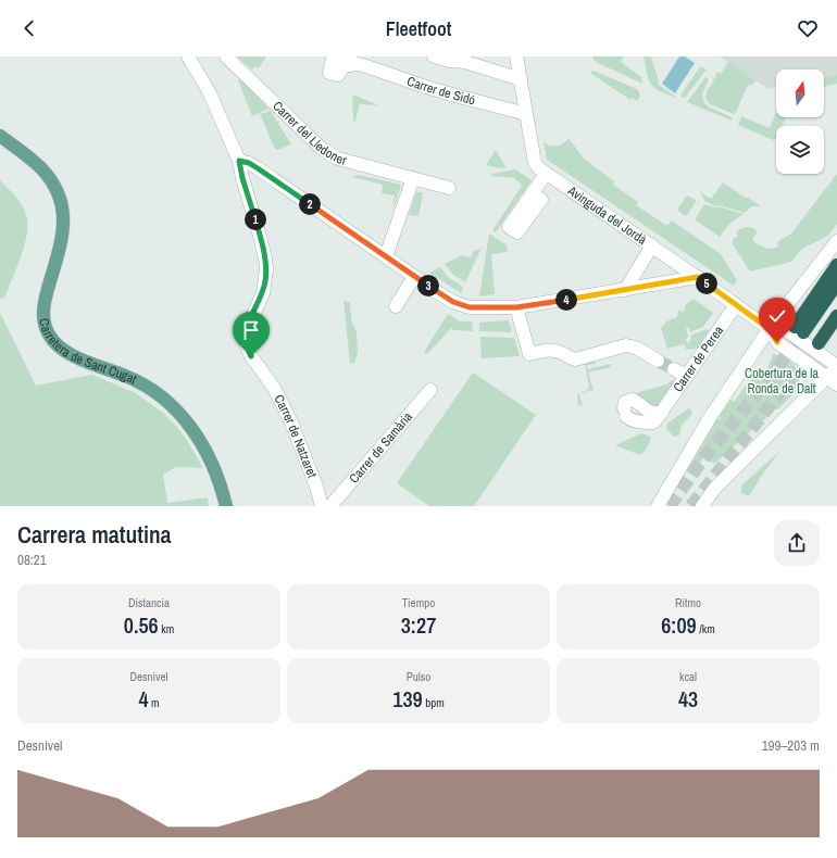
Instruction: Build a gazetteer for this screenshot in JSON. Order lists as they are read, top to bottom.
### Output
{
  "streets": {
    "main road": ["Carretera de Sant Cugat"],
    "street": [
      "Carrer de Sidó",
      "Carrer del Lledoner",
      "Avinguda del Jordà",
      "Carrer de Perea",
      "Carrer de Natzaret",
      "Carrer de Samària"
    ]
  },
  "crossings": [
    ["Carrer de Sidó", "Avinguda del Jordà"],
    ["Avinguda del Jordà", "Carrer de Perea"]
  ],
  "parks": ["Cobertura de la Ronda de Dalt"],
  "north": "top",
  "page": {
    "header": "Fleetfoot",
    "pins": [
      "2",
      "1",
      "5",
      "3",
      "4"
    ],
    "heading": ["Carrera matutina", "08:21"],
    "stats": [
      ["Distancia", "0.56 km"],
      ["Tiempo", "3:27"],
      ["Ritmo", "6:09 /km"],
      ["Desnivel", "4 m"],
      ["Pulso", "139 bpm"],
      ["kcal", "43"]
    ],
    "chart": ["Desnivel", "199–203 m"]
  }
}
